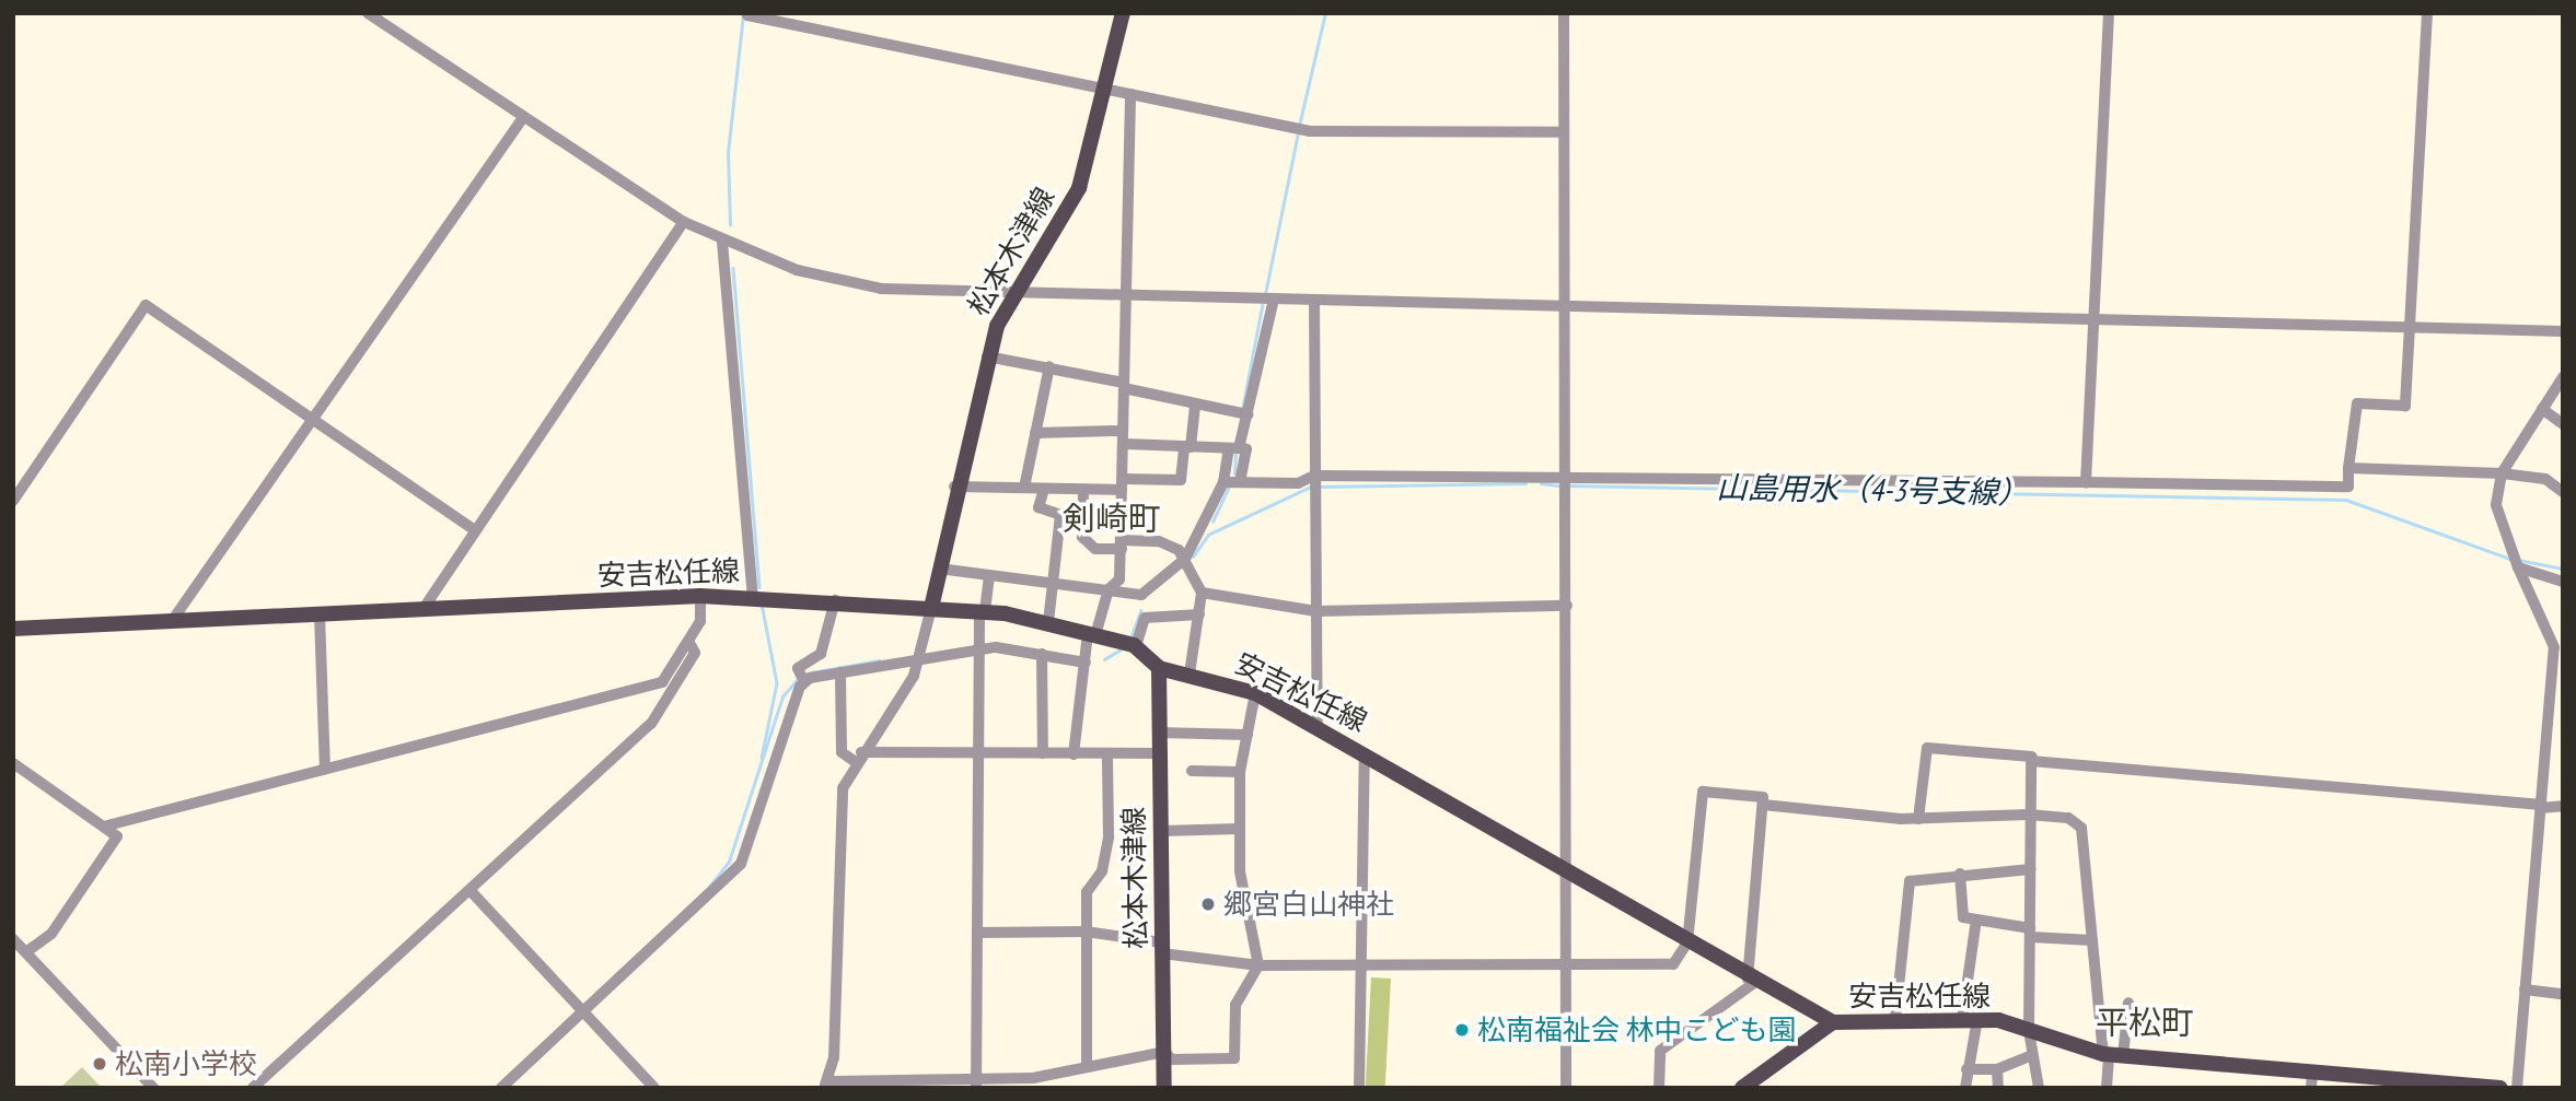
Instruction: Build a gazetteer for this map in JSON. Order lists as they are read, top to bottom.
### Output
{
  "streets": {
    "main road": ["松本木津線", "安吉松任線"]
  },
  "crossings": [
    ["松本木津線", "安吉松任線"]
  ],
  "districts": ["剣崎町", "平松町"],
  "water": ["山島用水（4-3号支線）"],
  "places": ["郷宮白山神社", "松南福祉会 林中こども園", "松南小学校"]
}
